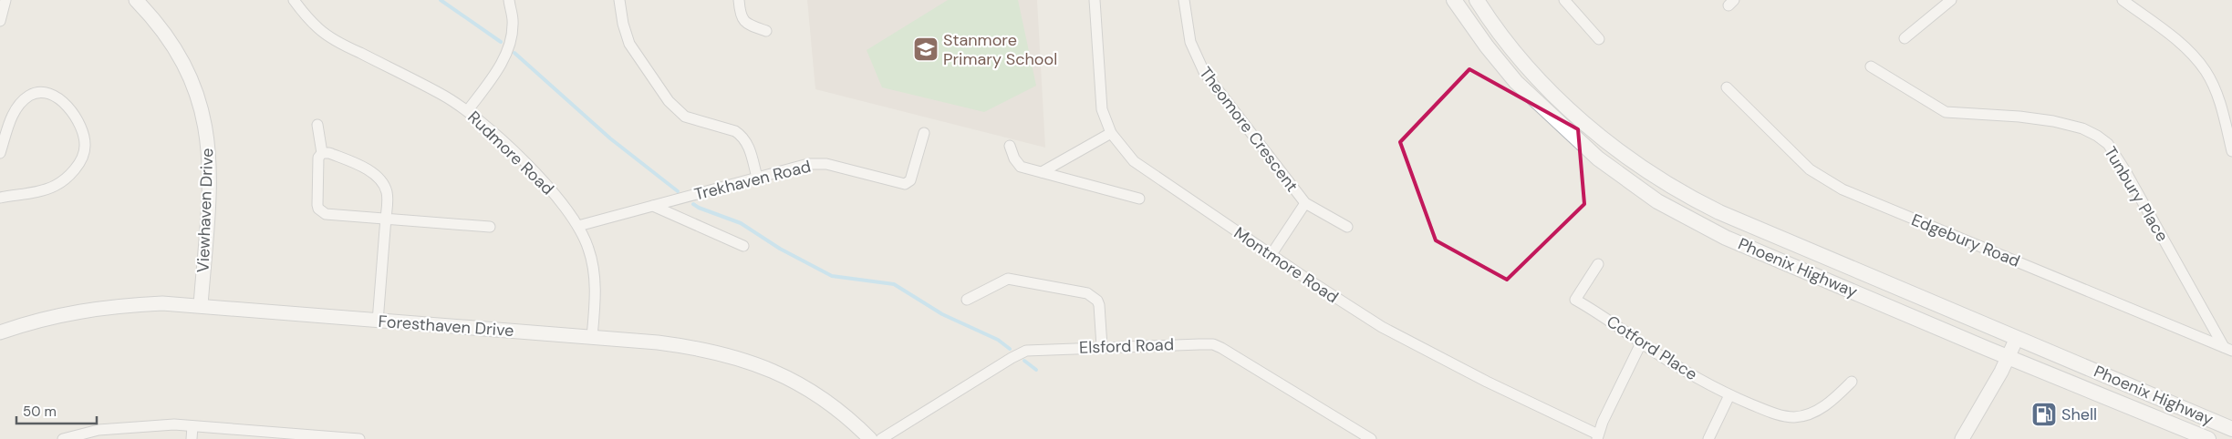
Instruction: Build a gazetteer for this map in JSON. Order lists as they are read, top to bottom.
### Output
{
  "streets": {
    "main road": ["Phoenix Highway"],
    "street": [
      "Theomore Crescent",
      "Rudmore Road",
      "Trekhaven Road",
      "Tunbury Place",
      "Viewhaven Drive",
      "Edgebury Road",
      "Montmore Road",
      "Foresthaven Drive",
      "Elsford Road",
      "Cotford Place"
    ]
  },
  "crossings": [
    ["Theomore Crescent", "Montmore Road"],
    ["Rudmore Road", "Trekhaven Road"],
    ["Rudmore Road", "Foresthaven Drive"],
    ["Tunbury Place", "Edgebury Road"],
    ["Viewhaven Drive", "Foresthaven Drive"]
  ],
  "places": {
    "school or university": ["Stanmore Primary School"],
    "fuel station": ["Shell"]
  },
  "scale_bar": "50 m"
}
